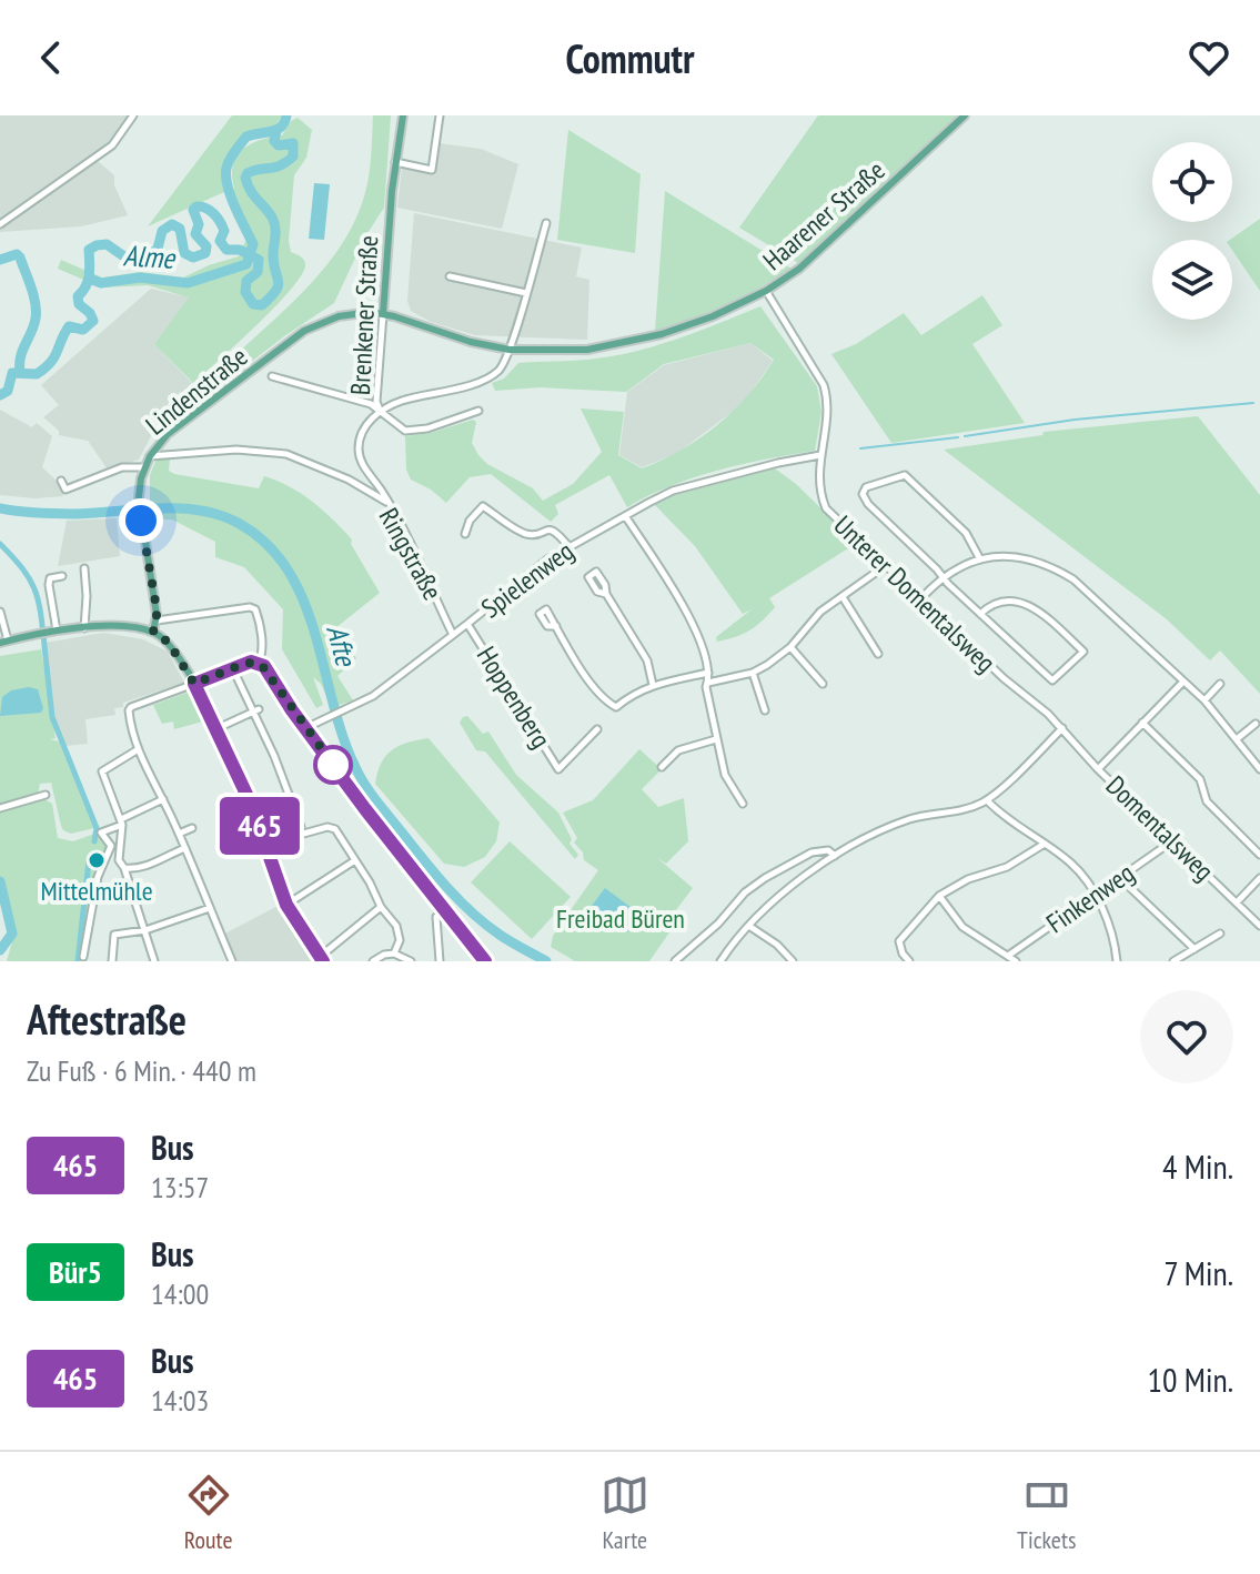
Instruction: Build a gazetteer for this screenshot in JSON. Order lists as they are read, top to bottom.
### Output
{
  "streets": {
    "main road": ["Haarener Straße", "Brenkener Straße", "Lindenstraße"],
    "street": [
      "Ringstraße",
      "Spielenweg",
      "Unterer Domentalsweg",
      "Hoppenberg",
      "Domentalsweg",
      "Finkenweg"
    ]
  },
  "crossings": [
    ["Haarener Straße", "Brenkener Straße"],
    ["Haarener Straße", "Lindenstraße"],
    ["Haarener Straße", "Unterer Domentalsweg"],
    ["Brenkener Straße", "Lindenstraße"],
    ["Brenkener Straße", "Ringstraße"],
    ["Lindenstraße", "Ringstraße"],
    ["Ringstraße", "Spielenweg"],
    ["Spielenweg", "Unterer Domentalsweg"],
    ["Spielenweg", "Hoppenberg"],
    ["Unterer Domentalsweg", "Domentalsweg"],
    ["Domentalsweg", "Finkenweg"]
  ],
  "water": ["Alme", "Afte"],
  "parks": ["Freibad Büren"],
  "places": ["Mittelmühle"],
  "lines": ["bus line 465"],
  "page": {
    "header": "Commutr",
    "on_map": "465",
    "heading": ["Aftestraße", "Zu Fuß · 6 Min. · 440 m"],
    "list": [
      {
        "mark": "465",
        "name": "Bus",
        "note": "13:57",
        "value": "4 Min."
      },
      {
        "mark": "Bür5",
        "name": "Bus",
        "note": "14:00",
        "value": "7 Min."
      },
      {
        "mark": "465",
        "name": "Bus",
        "note": "14:03",
        "value": "10 Min."
      }
    ],
    "tabs": ["Route", "Karte", "Tickets"]
  }
}
